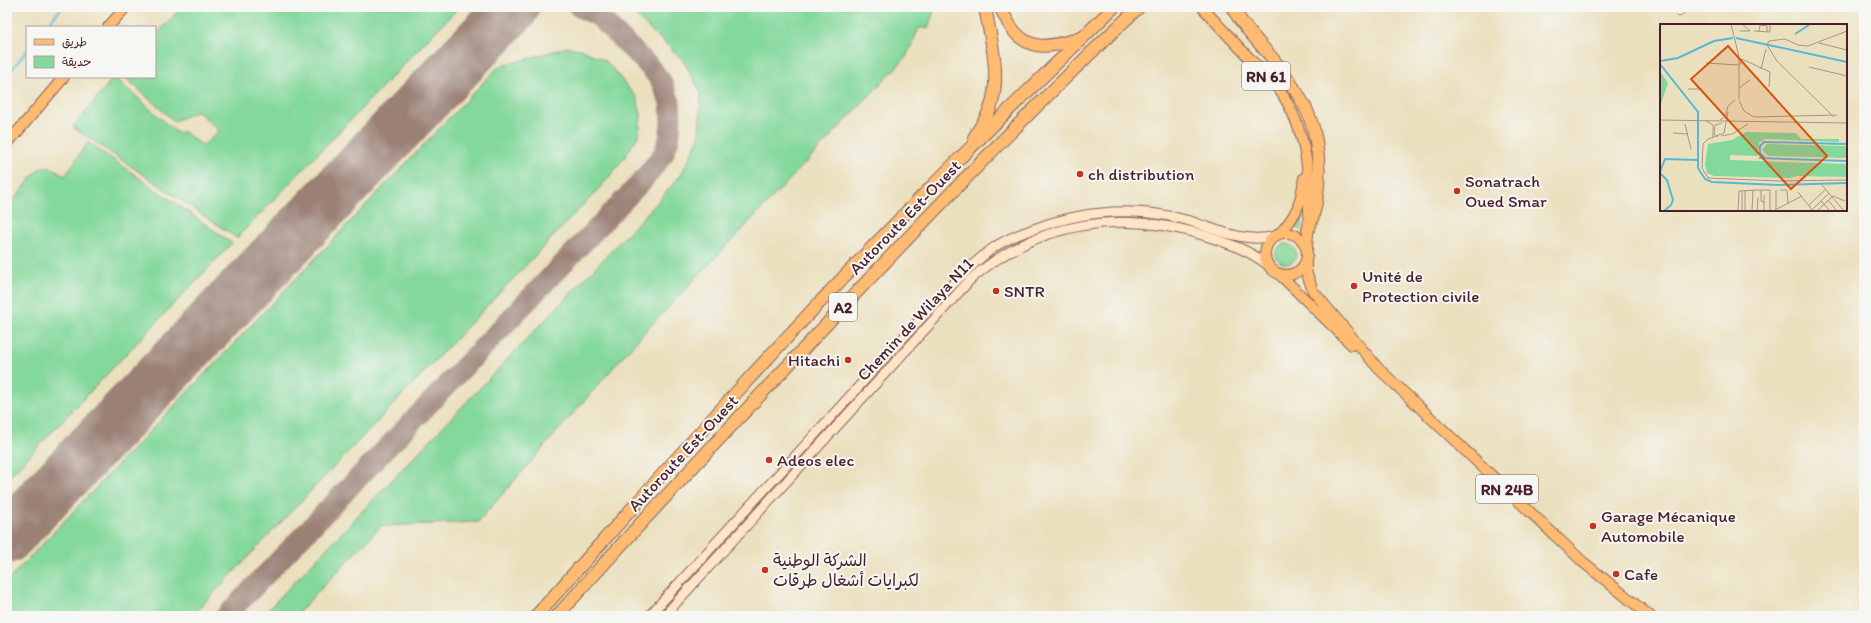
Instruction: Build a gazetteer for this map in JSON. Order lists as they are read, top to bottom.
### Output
{
  "streets": {
    "highway": ["Autoroute Est-Ouest", "A2"],
    "main road": ["RN 61", "Chemin de Wilaya N11", "RN 24B"]
  },
  "crossings": [
    ["RN 61", "Chemin de Wilaya N11"]
  ],
  "places": [
    "ch distribution",
    "Sonatrach Oued Smar",
    "Unité de Protection civile",
    "SNTR",
    "Hitachi",
    "Adeos elec",
    "Garage Mécanique Automobile",
    "الشركة الوطنية لكبرايات أشغال طرقات",
    "Cafe"
  ],
  "legend": ["طريق", "حديقة"]
}
